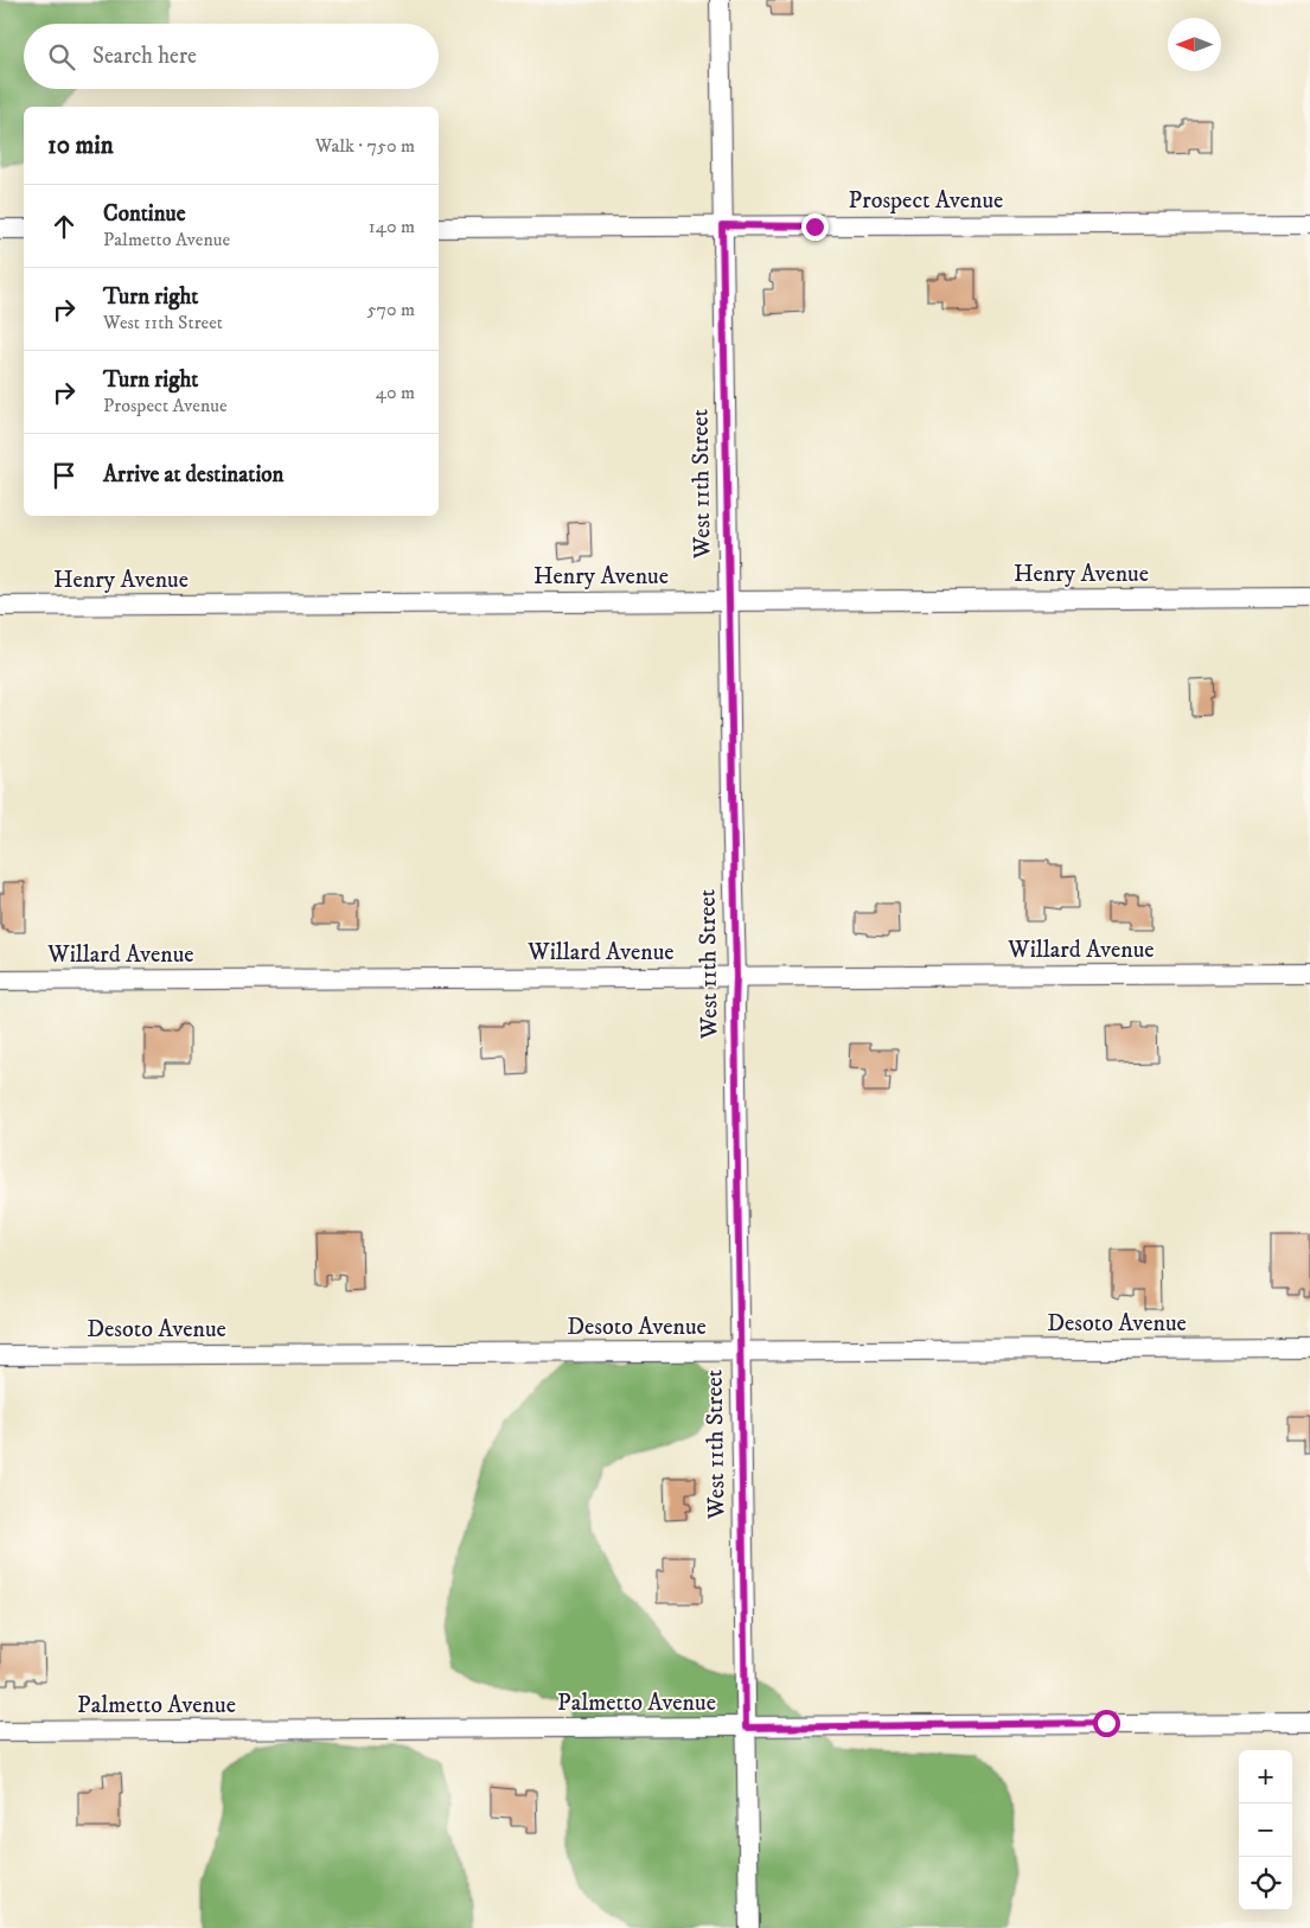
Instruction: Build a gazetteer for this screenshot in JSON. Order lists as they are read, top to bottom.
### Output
{
  "streets": {
    "street": [
      "Prospect Avenue",
      "West 11th Street",
      "Henry Avenue",
      "Willard Avenue",
      "Desoto Avenue",
      "Palmetto Avenue"
    ]
  },
  "crossings": [
    ["Prospect Avenue", "West 11th Street"],
    ["West 11th Street", "Henry Avenue"],
    ["West 11th Street", "Willard Avenue"],
    ["West 11th Street", "Desoto Avenue"],
    ["West 11th Street", "Palmetto Avenue"]
  ],
  "north": "left",
  "page": {
    "search": "Search here",
    "heading": ["10 min", "Walk · 750 m"],
    "list": [
      ["Continue", "Palmetto Avenue", "140 m"],
      ["Turn right", "West 11th Street", "570 m"],
      ["Turn right", "Prospect Avenue", "40 m"],
      "Arrive at destination"
    ],
    "map_buttons": ["+", "−"]
  }
}
